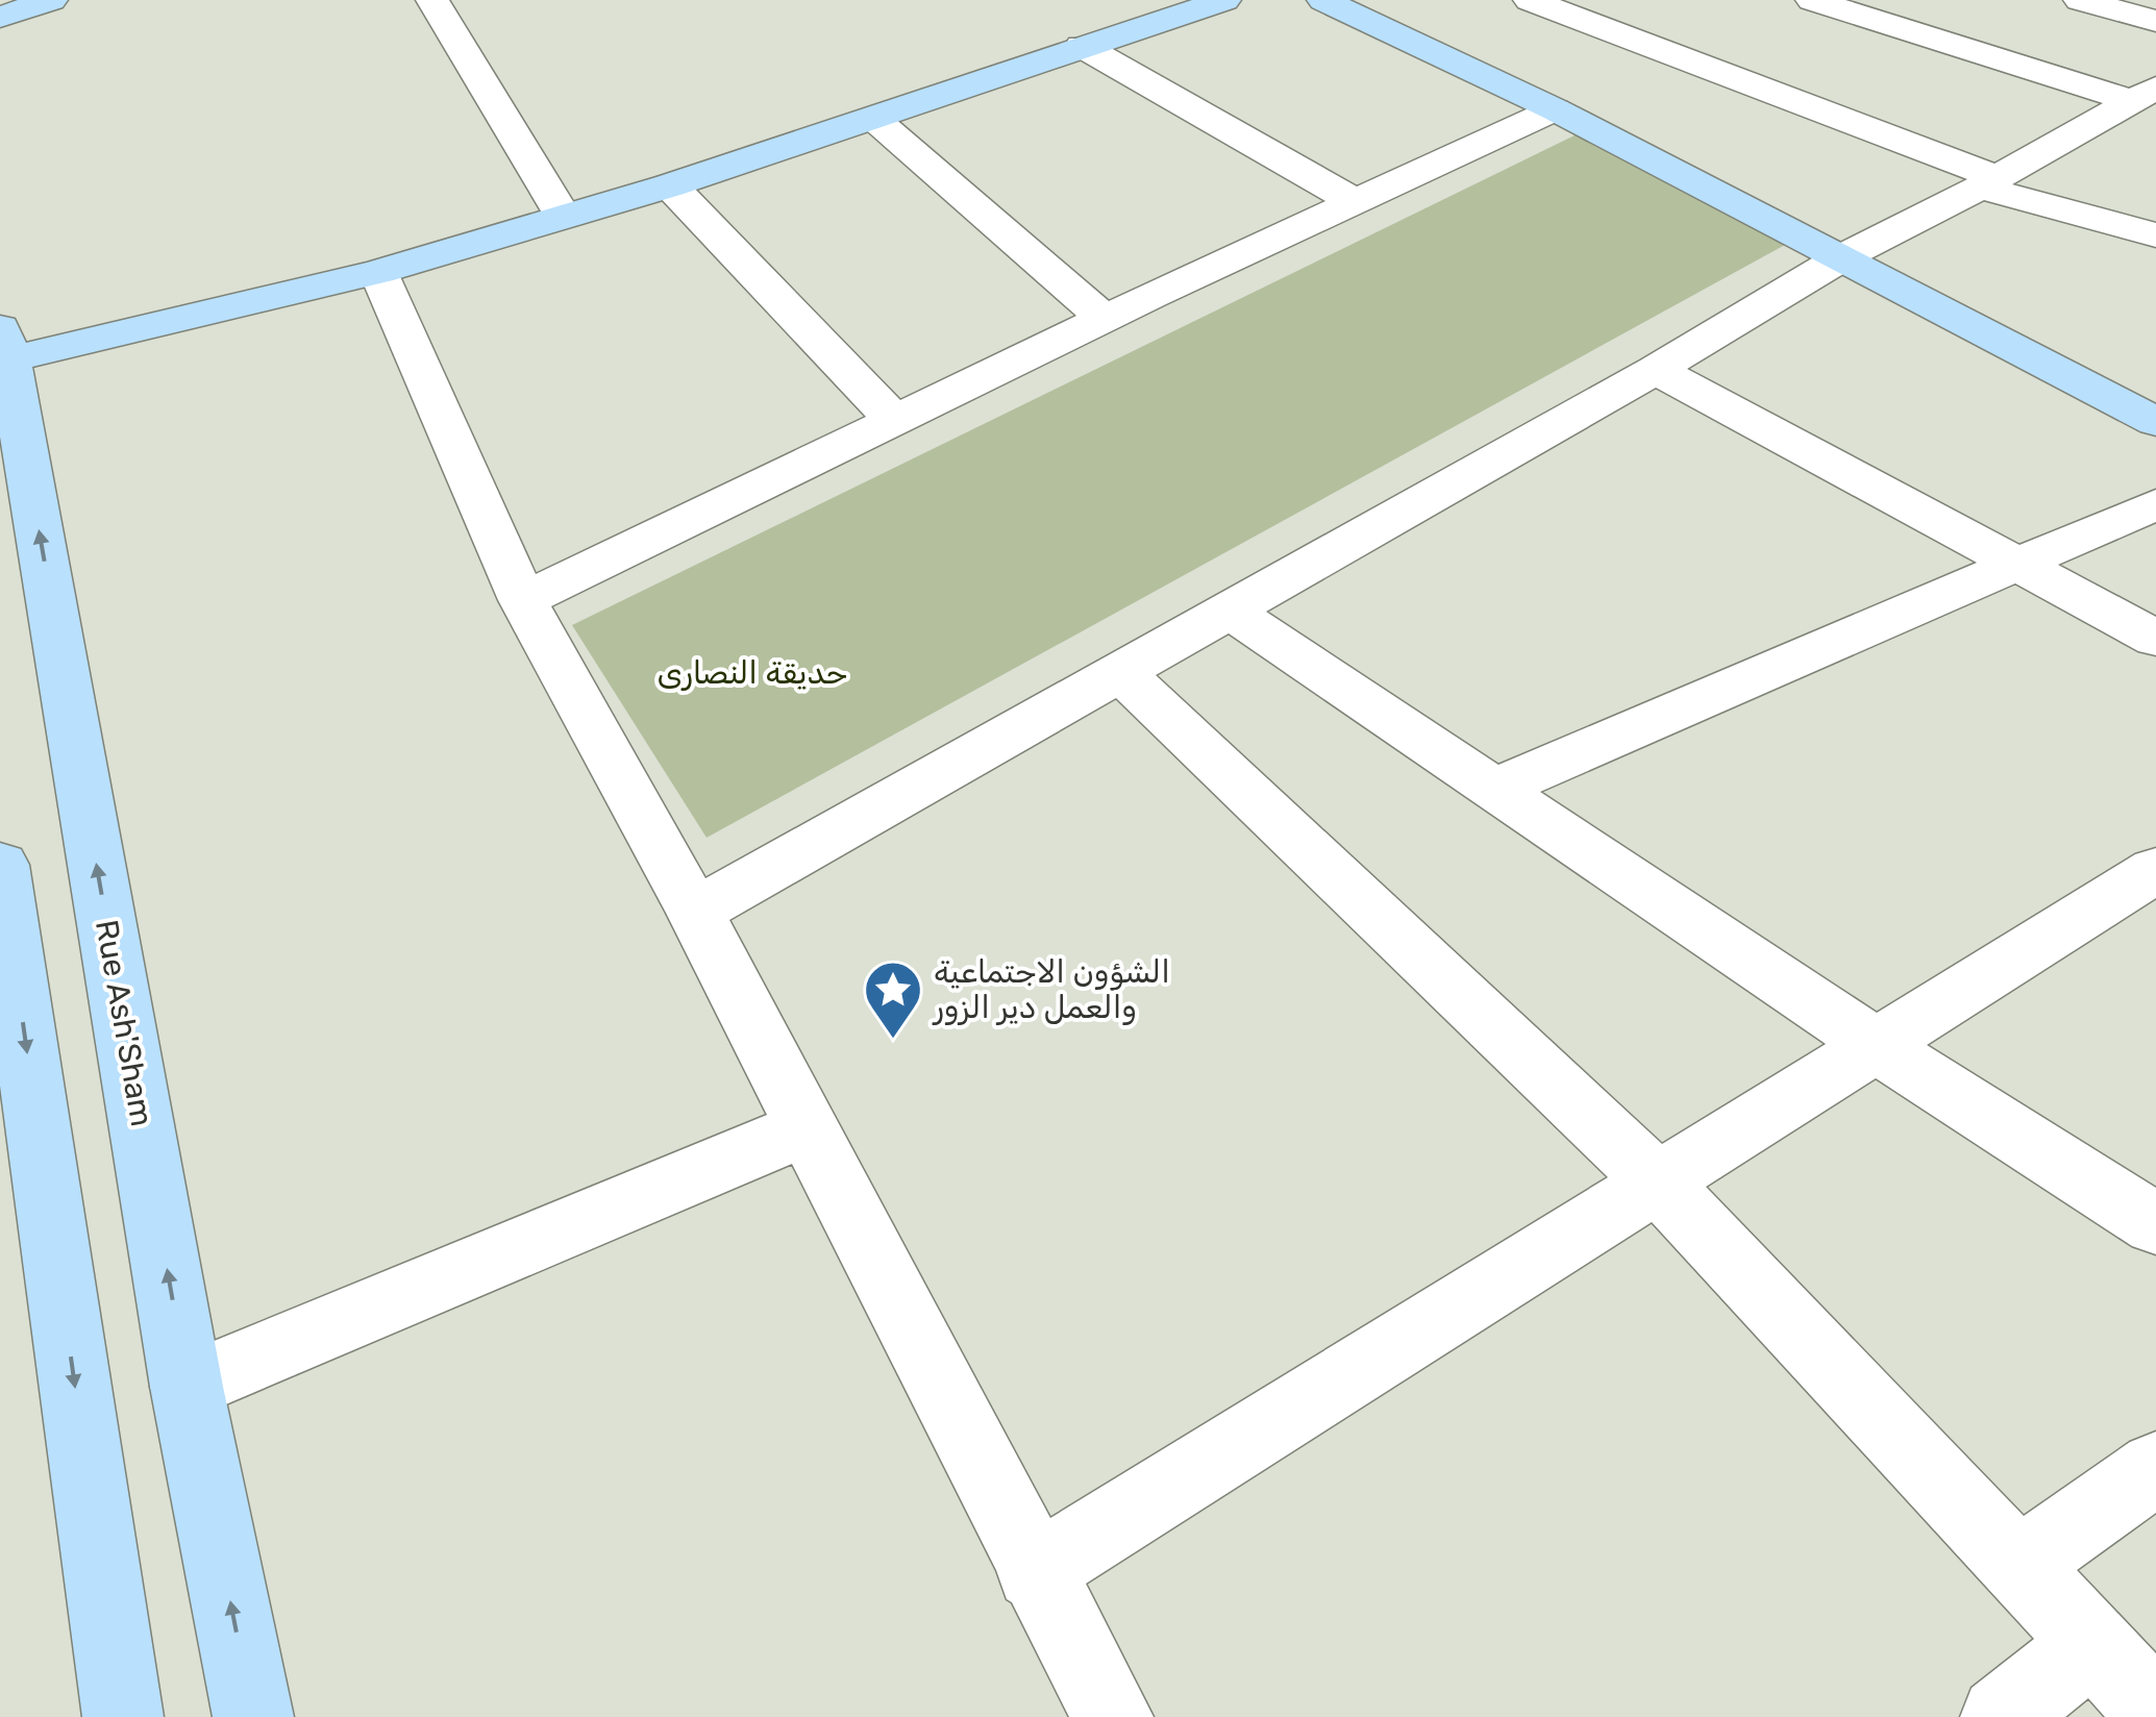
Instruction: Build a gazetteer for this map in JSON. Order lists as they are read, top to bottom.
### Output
{
  "streets": {
    "street": ["Rue Ash'Sham"]
  },
  "parks": ["حديقة النصارى"],
  "places": {
    "place": ["الشؤون الاجتماعية والعمل دير الزور"]
  }
}
